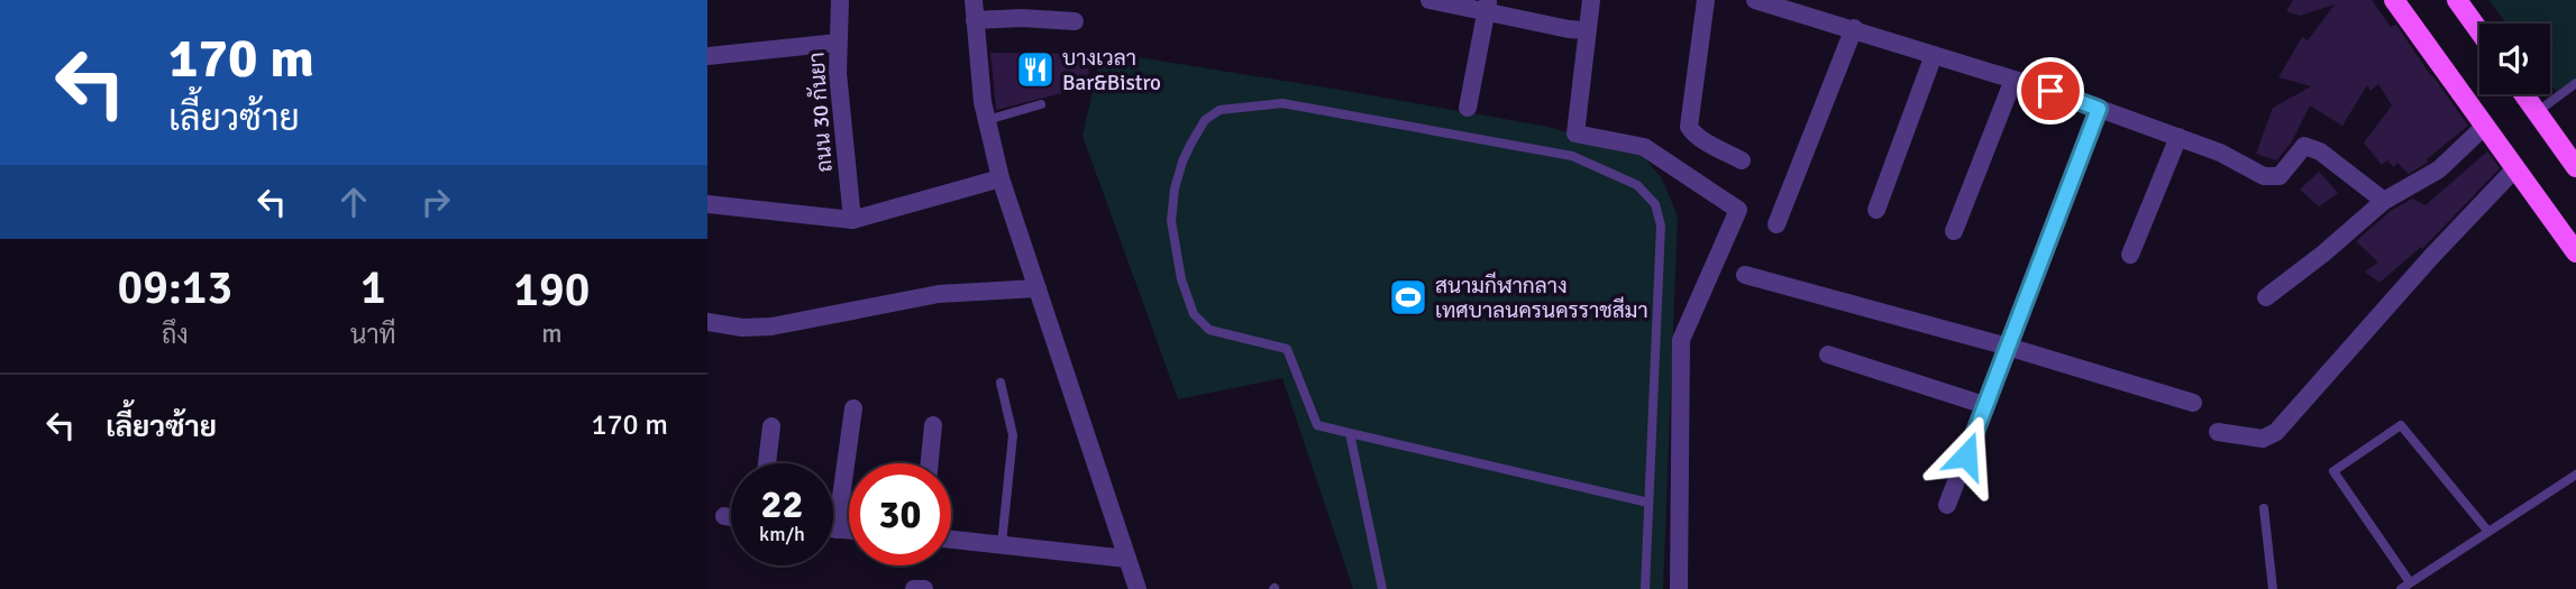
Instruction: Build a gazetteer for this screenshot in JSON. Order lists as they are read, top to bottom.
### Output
{
  "streets": {
    "street": ["ถนน 30 กันยา"]
  },
  "places": {
    "restaurant": ["บางเวลา Bar&Bistro"],
    "sports": ["สนามกีฬากลาง เทศบาลนครนครราชสีมา"]
  },
  "page": {
    "turn": ["170 m", "เลี้ยวซ้าย"],
    "eta": [
      "09:13",
      "ถึง",
      "1",
      "นาที",
      "190",
      "m"
    ],
    "list": [
      {
        "name": "เลี้ยวซ้าย",
        "value": "170 m"
      }
    ],
    "speed": "22 km/h",
    "limit": "30"
  }
}
